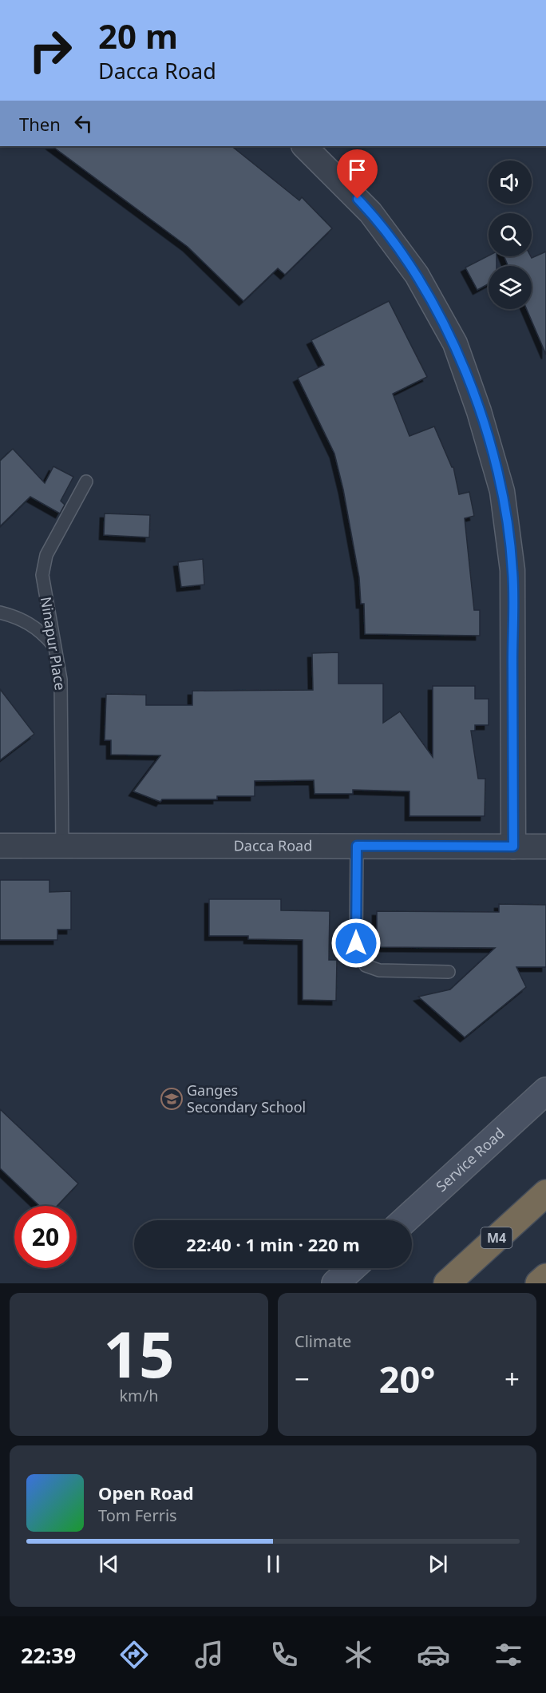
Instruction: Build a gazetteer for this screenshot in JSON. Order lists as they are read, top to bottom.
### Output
{
  "streets": {
    "highway": ["M4"],
    "street": ["Dacca Road", "Service Road"],
    "lane": ["Ninapur Place"]
  },
  "crossings": [
    ["Ninapur Place", "Dacca Road"]
  ],
  "places": {
    "school or university": ["Ganges Secondary School"]
  },
  "page": {
    "turn": ["20 m", "Dacca Road"],
    "then": "Then",
    "limit": "20",
    "trip": "22:40 · 1 min · 220 m",
    "tile": [
      ["15", "km/h"],
      "Climate"
    ],
    "heat": ["−", "20°", "+"],
    "song": ["Open Road", "Tom Ferris"],
    "tabs": "22:39"
  }
}
